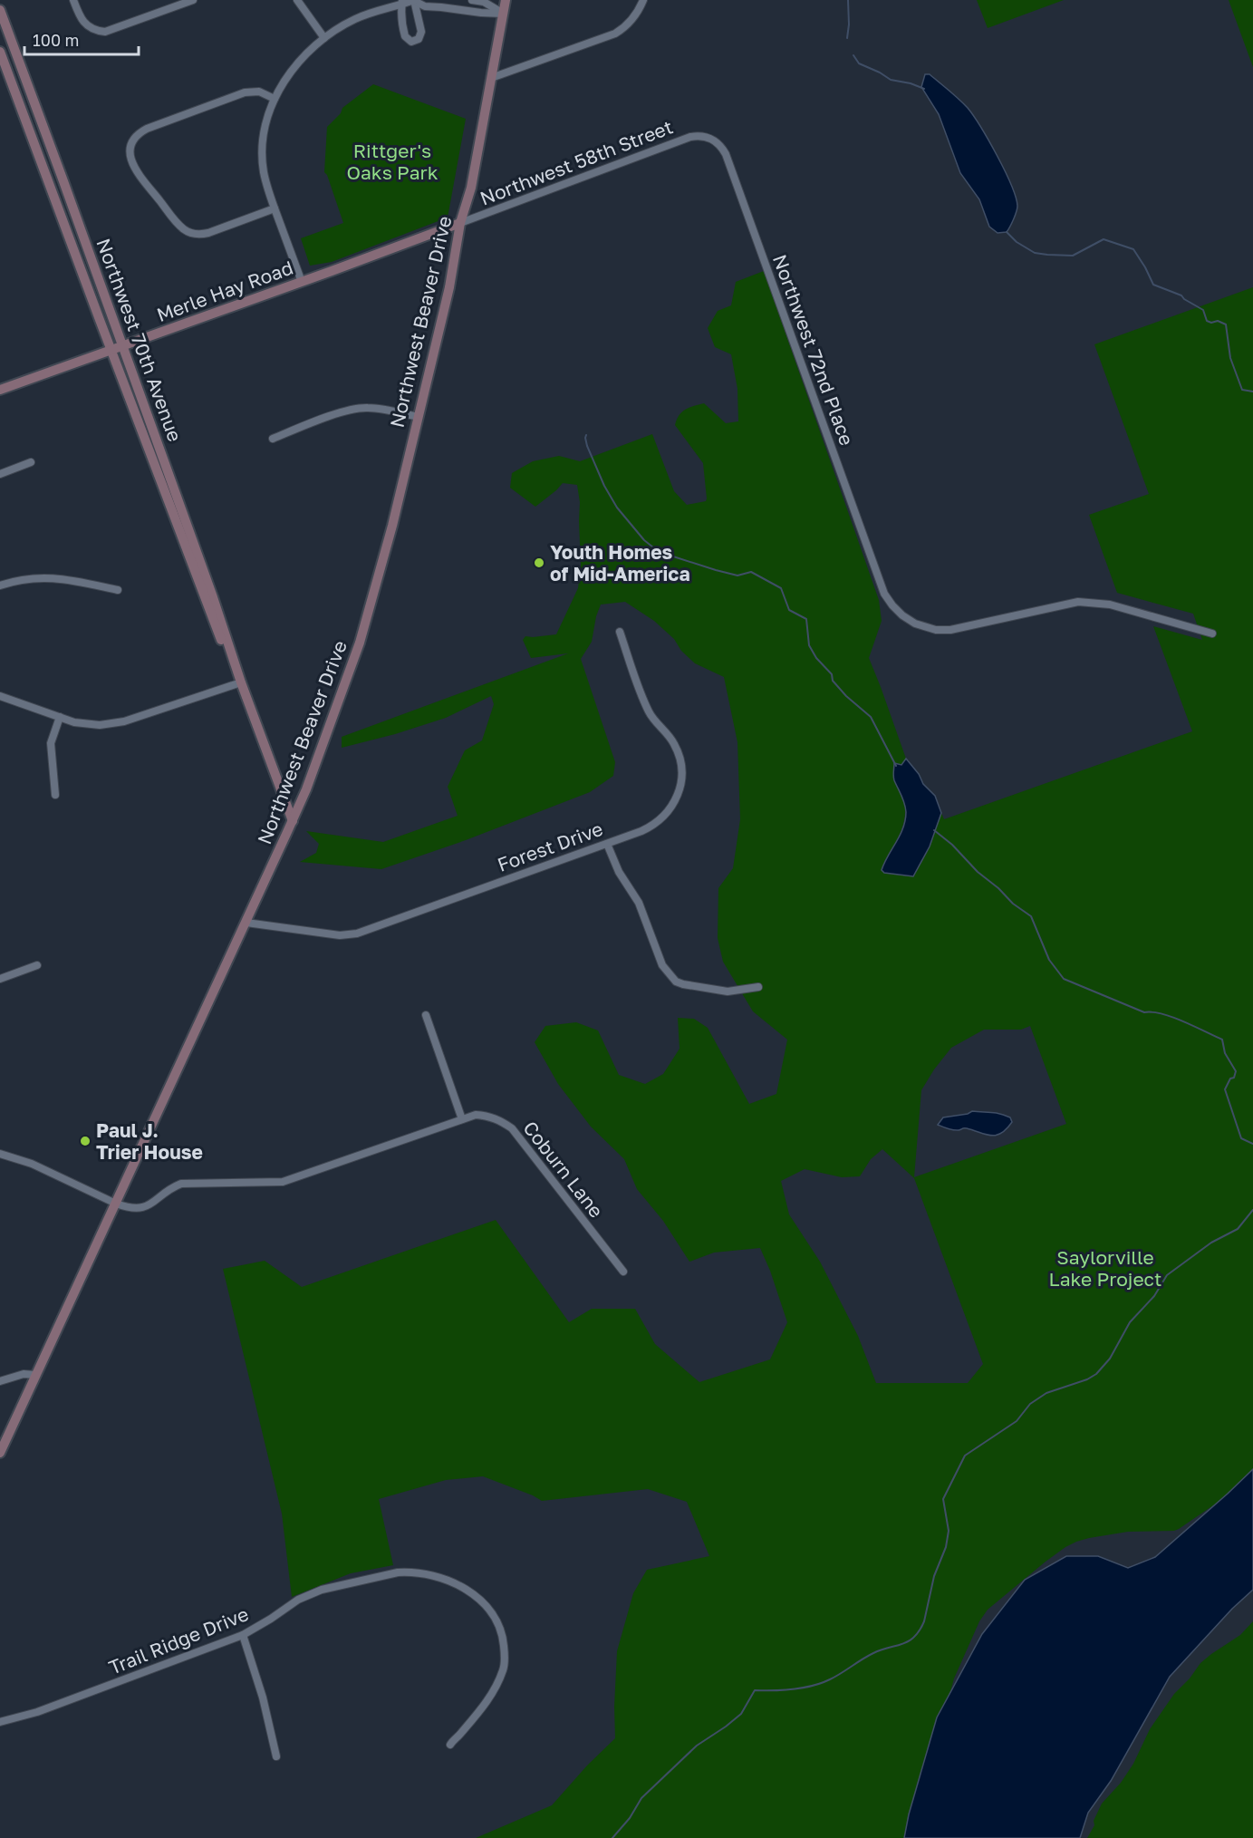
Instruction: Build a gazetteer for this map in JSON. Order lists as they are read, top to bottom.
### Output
{
  "streets": {
    "main road": ["Merle Hay Road", "Northwest Beaver Drive", "Northwest 70th Avenue"],
    "street": [
      "Northwest 58th Street",
      "Northwest 72nd Place",
      "Forest Drive",
      "Coburn Lane",
      "Trail Ridge Drive"
    ]
  },
  "crossings": [
    ["Northwest 58th Street", "Merle Hay Road"],
    ["Northwest 58th Street", "Northwest Beaver Drive"],
    ["Northwest 58th Street", "Northwest 72nd Place"],
    ["Merle Hay Road", "Northwest Beaver Drive"],
    ["Merle Hay Road", "Northwest 70th Avenue"],
    ["Northwest Beaver Drive", "Northwest 70th Avenue"],
    ["Northwest Beaver Drive", "Forest Drive"],
    ["Northwest Beaver Drive", "Coburn Lane"]
  ],
  "parks": ["Rittger's Oaks Park", "Saylorville Lake Project"],
  "places": ["Youth Homes of Mid-America", "Paul J. Trier House"],
  "scale_bar": "100 m"
}
